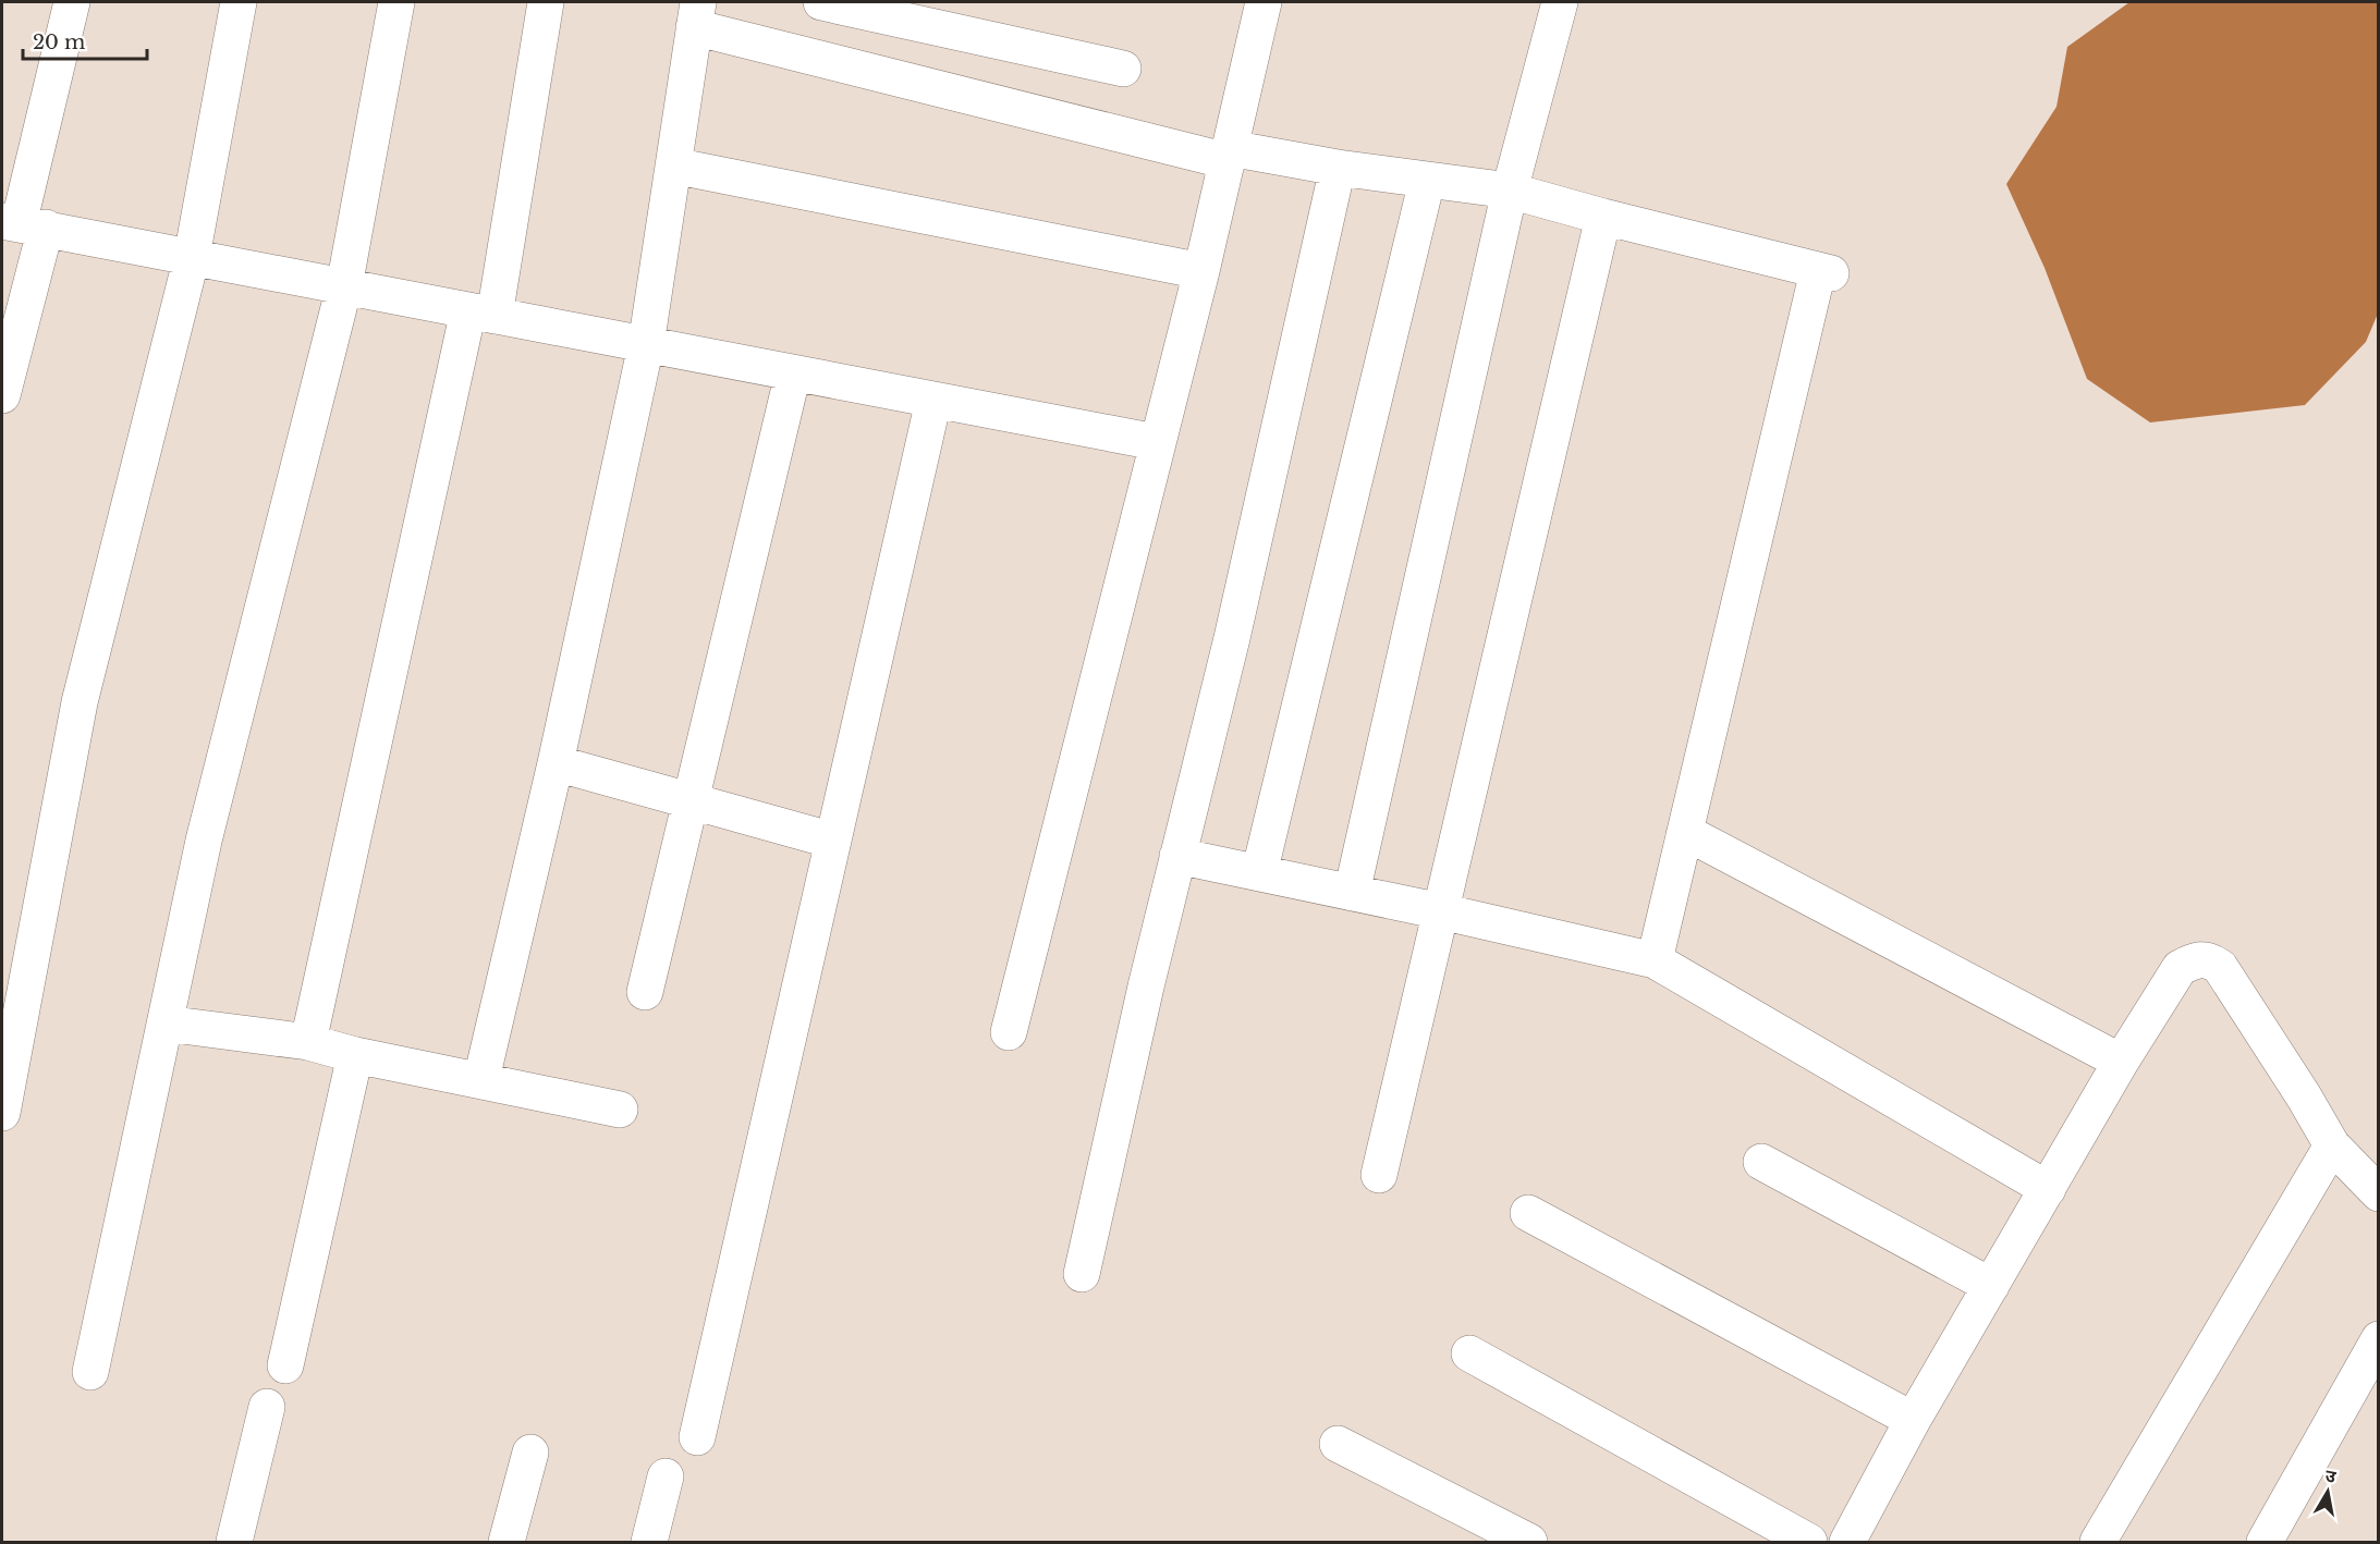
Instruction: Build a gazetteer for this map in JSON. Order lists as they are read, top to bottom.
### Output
{
  "scale_bar": "20 m",
  "north": "top"
}
